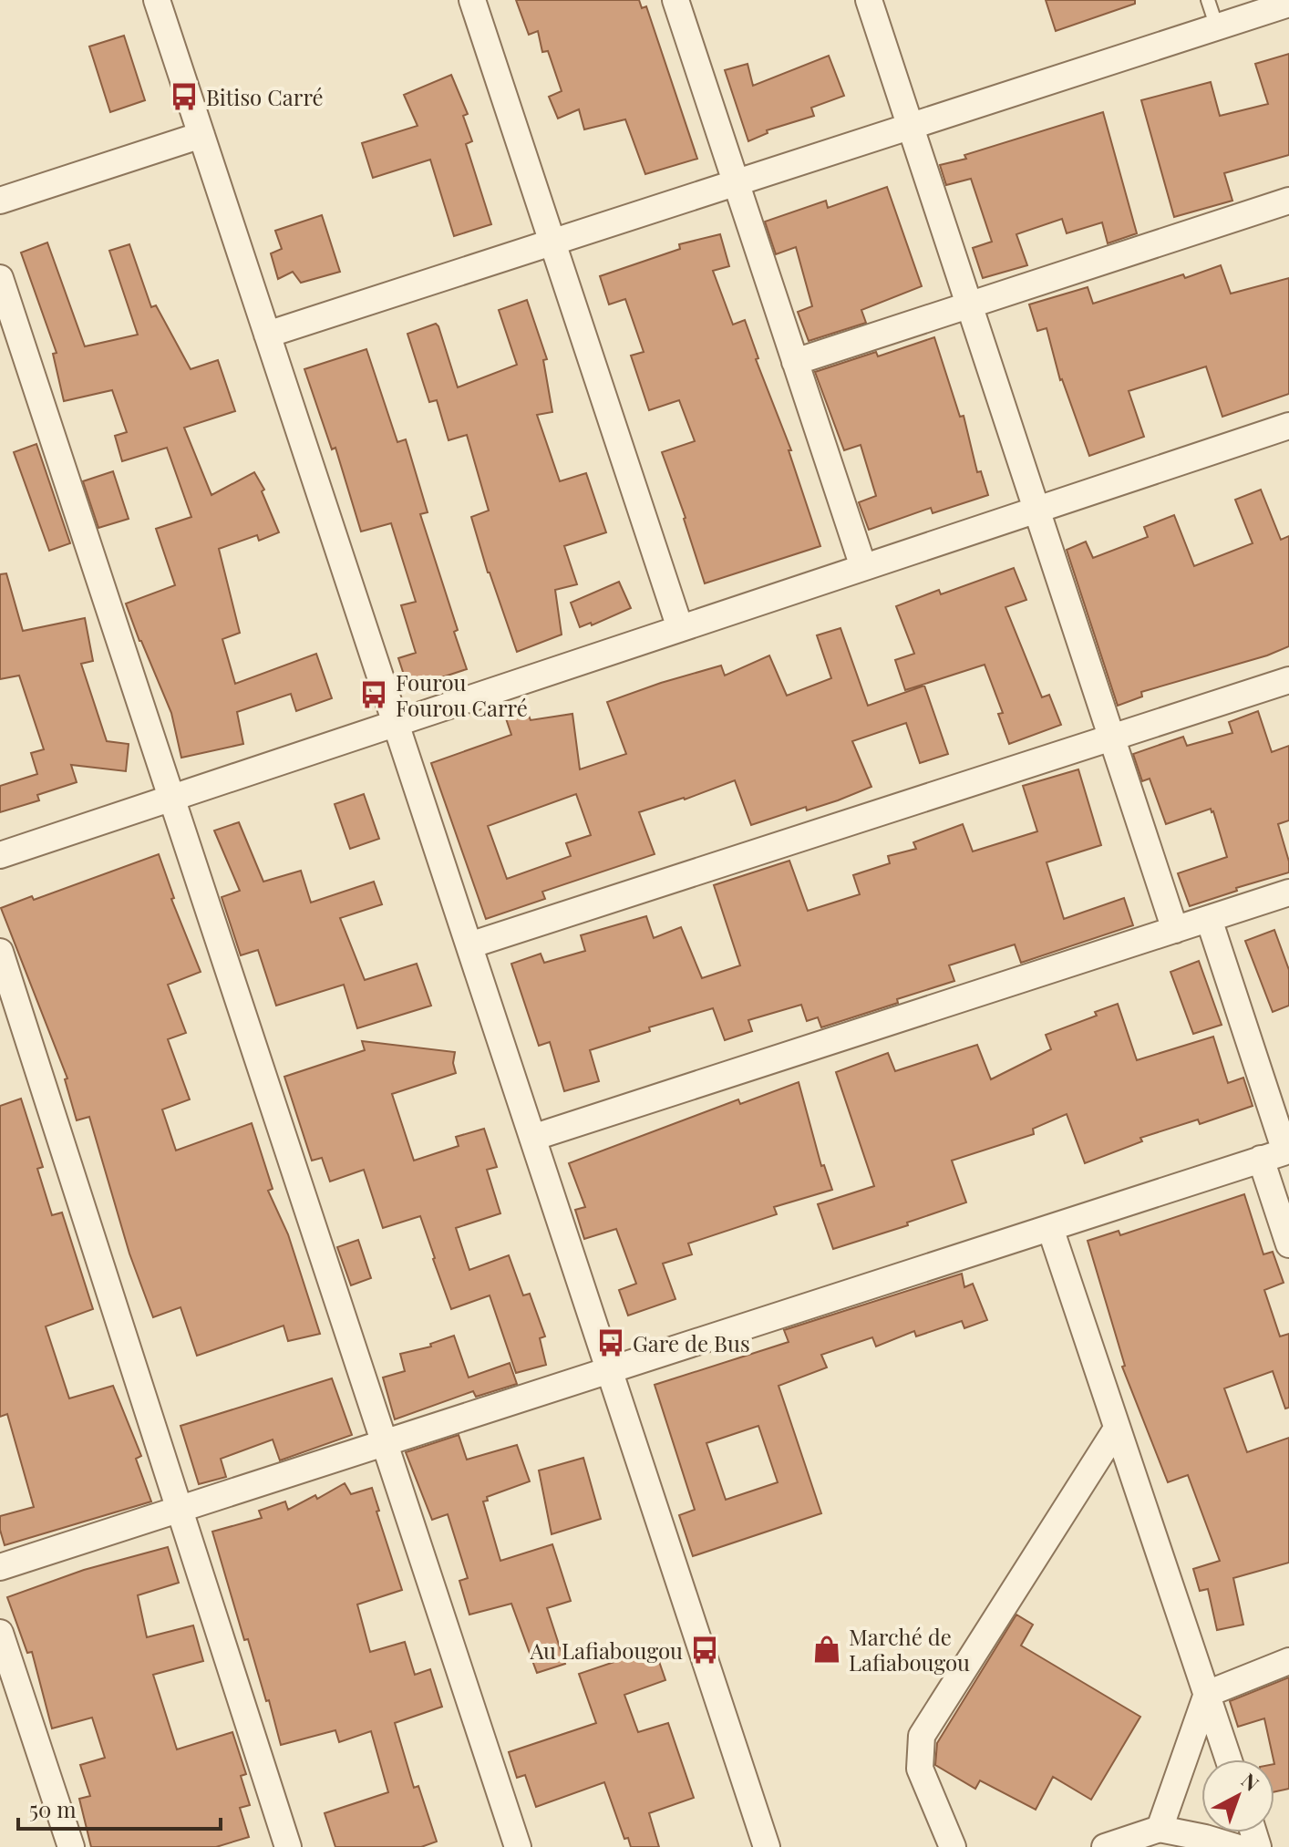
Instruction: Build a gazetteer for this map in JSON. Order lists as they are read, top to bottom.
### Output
{
  "places": {
    "bus stop": [
      "Bitiso Carré",
      "Fourou Fourou Carré",
      "Gare de Bus",
      "Au Lafiabougou"
    ],
    "shop": ["Marché de Lafiabougou"]
  },
  "scale_bar": "50 m",
  "north": "top right"
}
